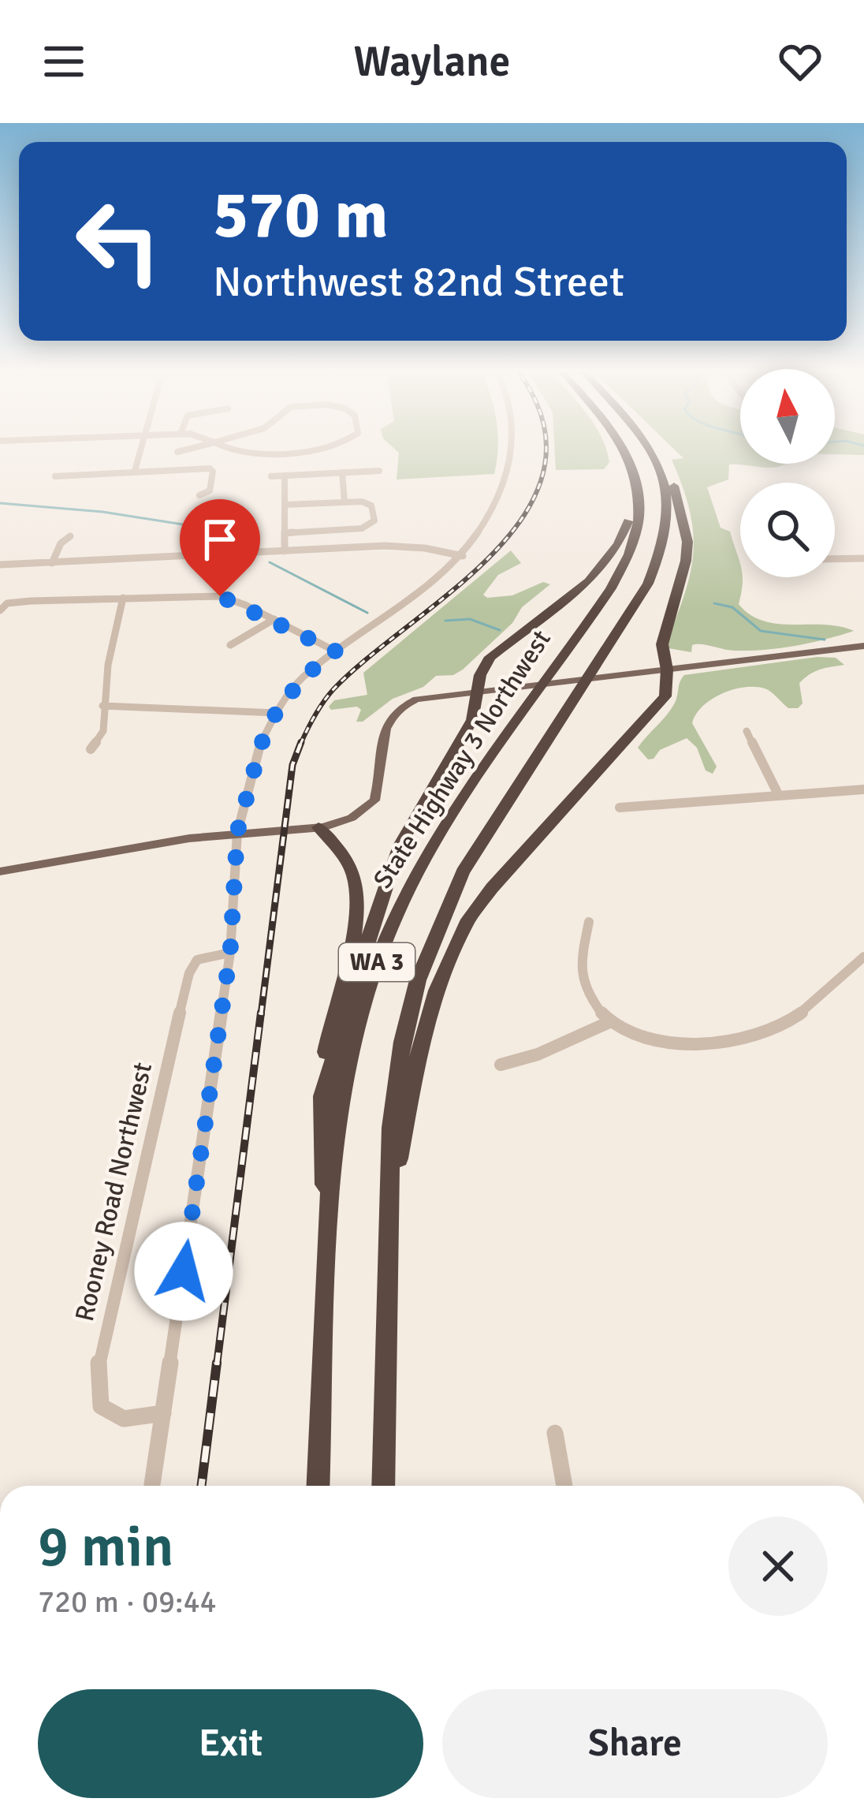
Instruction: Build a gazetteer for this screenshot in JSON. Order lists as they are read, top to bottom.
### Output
{
  "streets": {
    "highway": ["State Highway 3 Northwest", "WA 3"],
    "street": ["Rooney Road Northwest"]
  },
  "north": "top",
  "page": {
    "header": "Waylane",
    "turn": ["570 m", "Northwest 82nd Street"],
    "heading": ["9 min", "720 m · 09:44"],
    "buttons": ["Exit", "Share"]
  }
}
